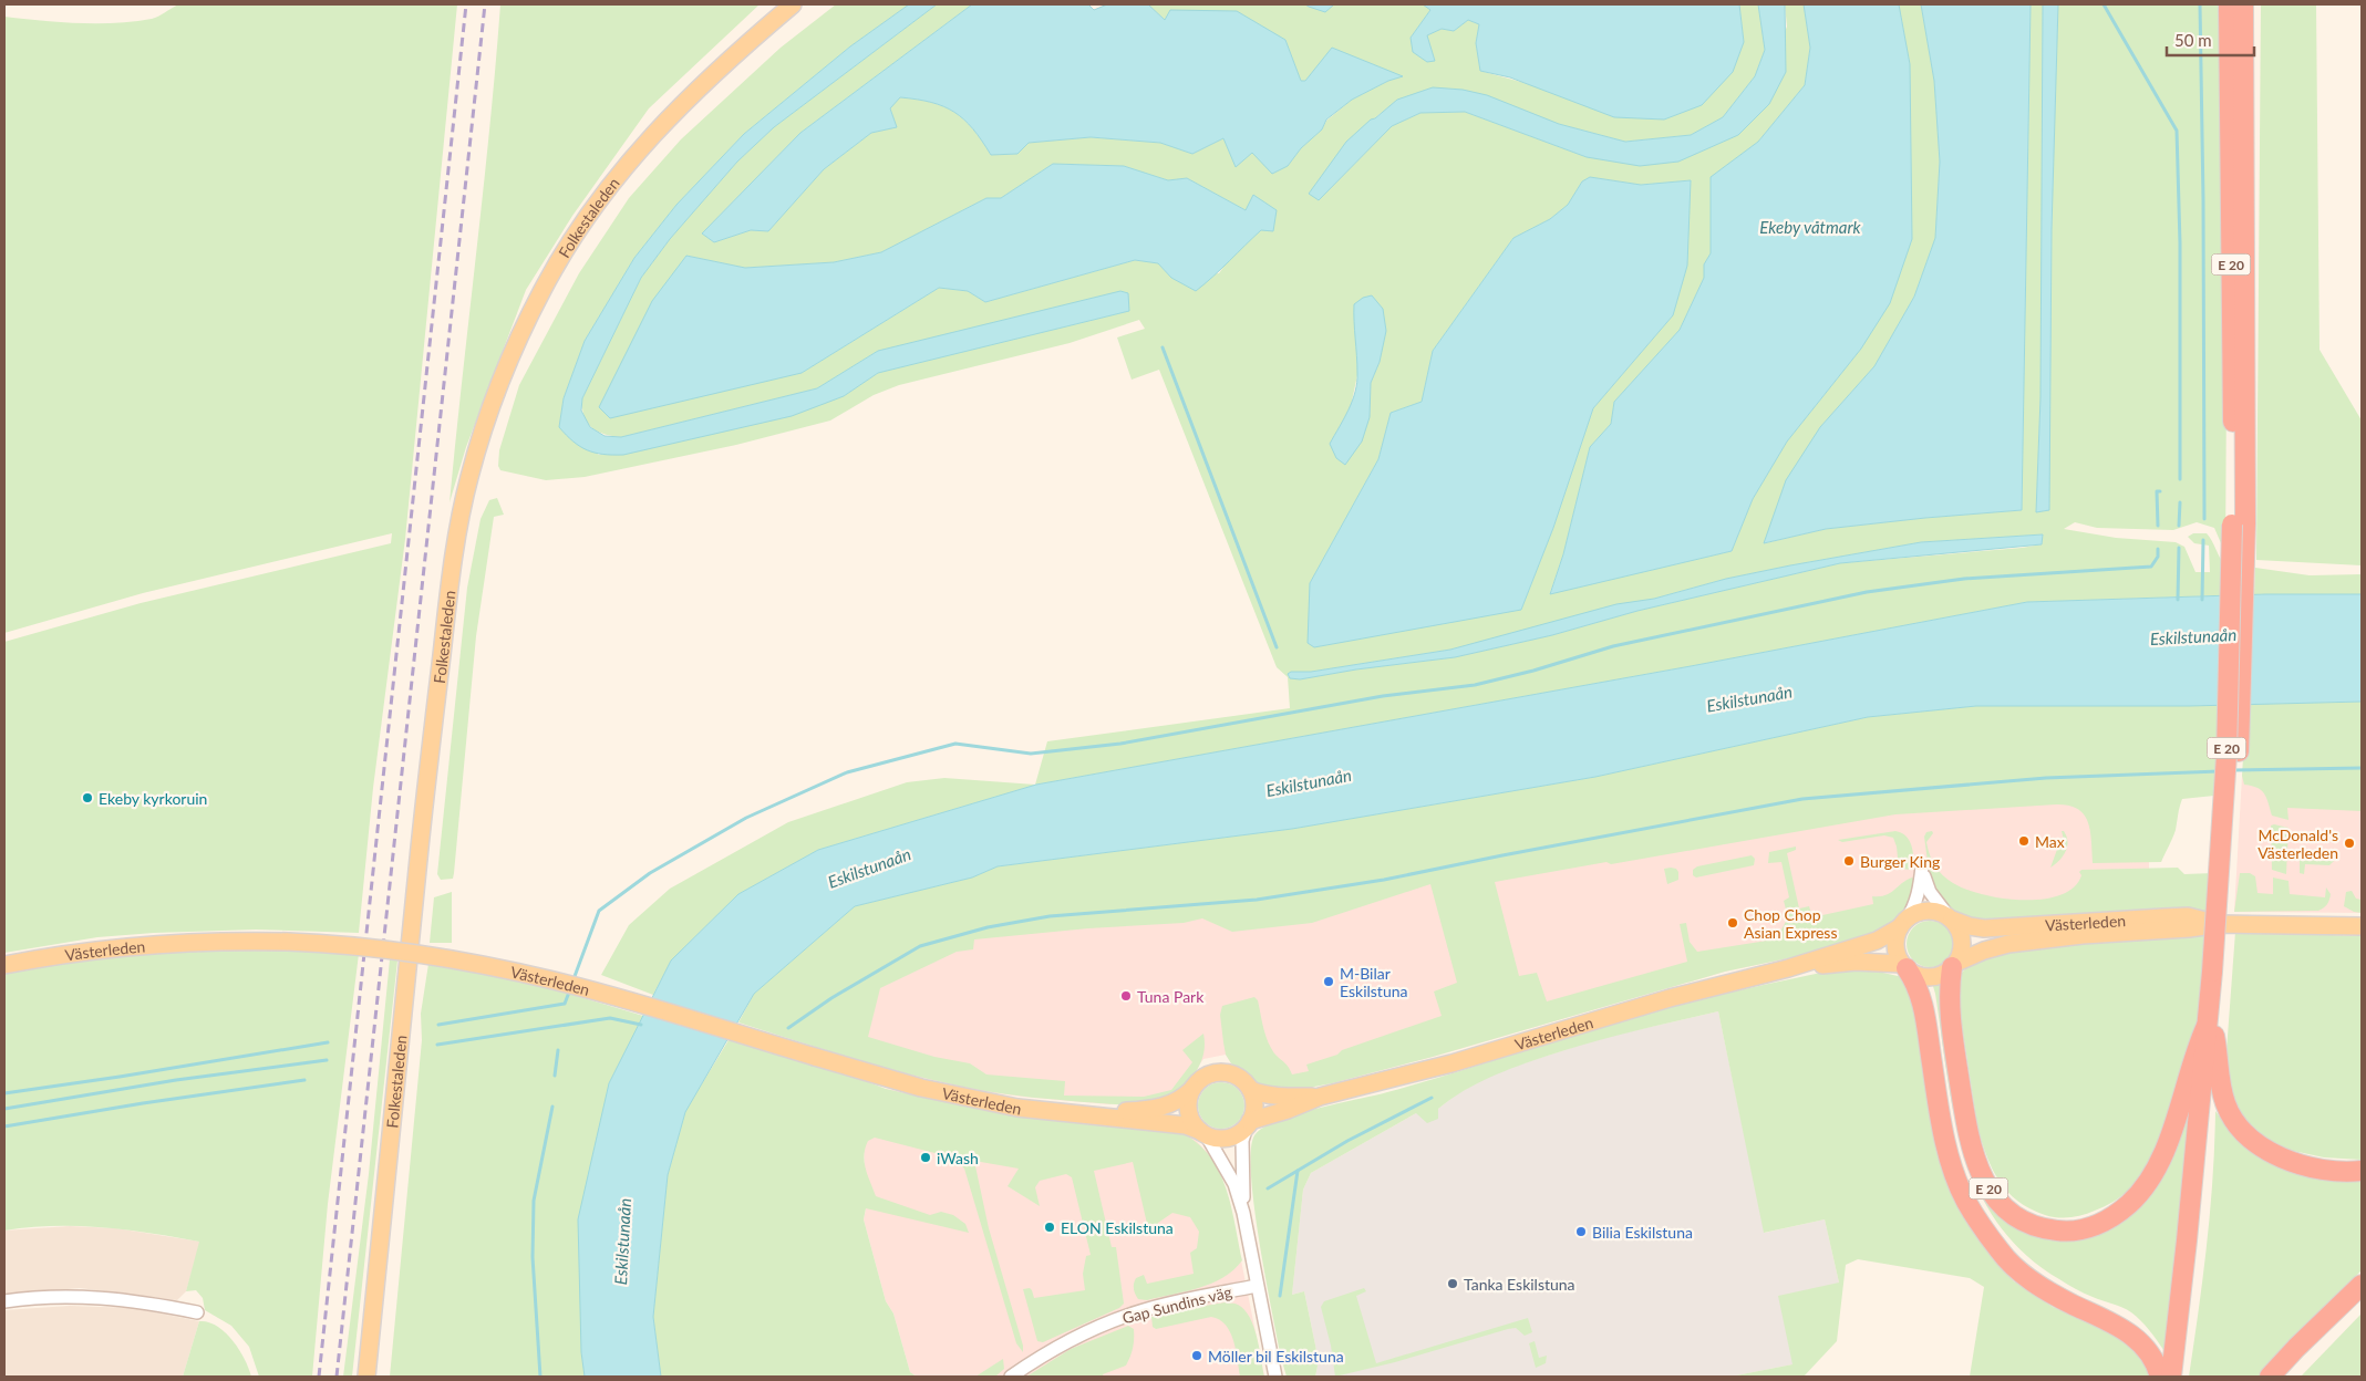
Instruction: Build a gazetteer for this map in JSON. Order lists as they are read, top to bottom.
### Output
{
  "streets": {
    "highway": ["E 20"],
    "main road": ["Folkestaleden", "Västerleden"],
    "street": ["Gap Sundins väg"]
  },
  "crossings": [
    ["E 20", "Västerleden"]
  ],
  "water": ["Ekeby våtmark", "Eskilstunaån"],
  "places": [
    "Ekeby kyrkoruin",
    "Max",
    "McDonald's Västerleden",
    "Burger King",
    "Chop Chop Asian Express",
    "M-Bilar Eskilstuna",
    "Tuna Park",
    "iWash",
    "ELON Eskilstuna",
    "Bilia Eskilstuna",
    "Tanka Eskilstuna",
    "Möller bil Eskilstuna"
  ],
  "scale_bar": "50 m"
}
